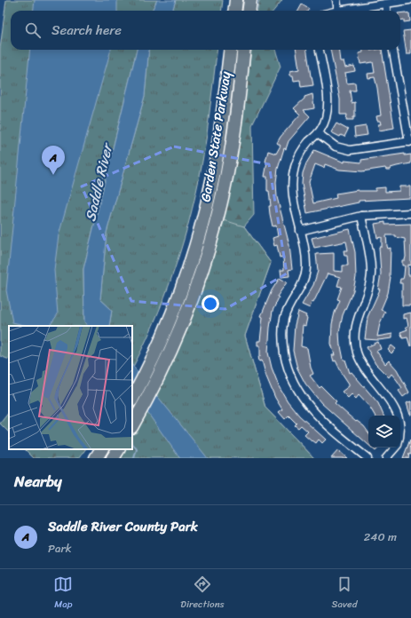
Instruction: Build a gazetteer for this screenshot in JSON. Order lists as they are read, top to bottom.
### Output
{
  "streets": {
    "highway": ["Garden State Parkway"]
  },
  "water": ["Saddle River"],
  "page": {
    "search": "Search here",
    "pins": "A",
    "heading": "Nearby",
    "list": [
      {
        "mark": "A",
        "name": "Saddle River County Park",
        "note": "Park",
        "value": "240 m"
      }
    ],
    "nav": ["Map", "Directions", "Saved"]
  }
}
